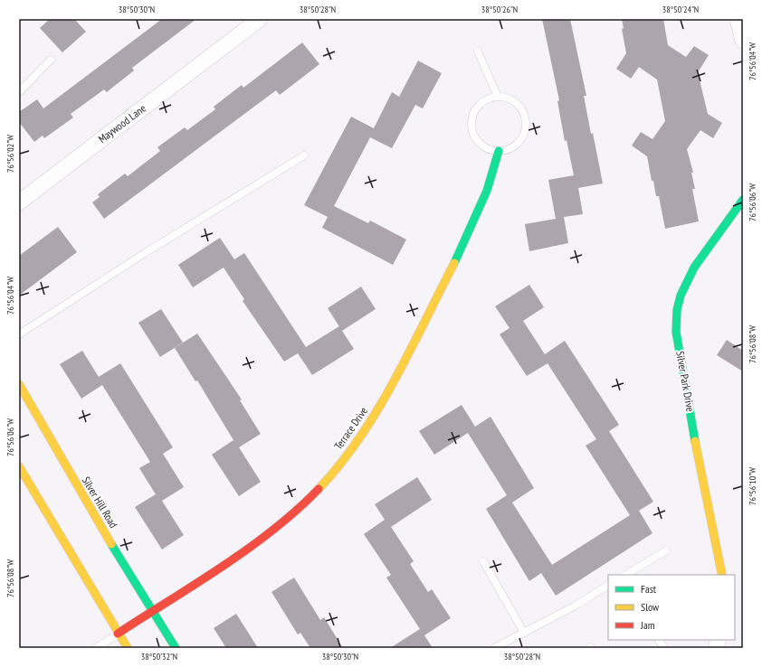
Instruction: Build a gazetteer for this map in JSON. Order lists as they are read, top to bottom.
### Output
{
  "streets": {
    "street": [
      "Maywood Lane",
      "Silver Park Drive",
      "Terrace Drive",
      "Silver Hill Road"
    ]
  },
  "crossings": [
    ["Terrace Drive", "Silver Hill Road"]
  ],
  "legend": ["Fast", "Slow", "Jam"],
  "coordinates": [
    "38°50'30\"N",
    "38°50'28\"N",
    "38°50'26\"N",
    "38°50'24\"N",
    "76°56'04\"W",
    "76°56'02\"W",
    "76°56'06\"W",
    "76°56'08\"W",
    "76°56'10\"W",
    "38°50'32\"N"
  ]
}
